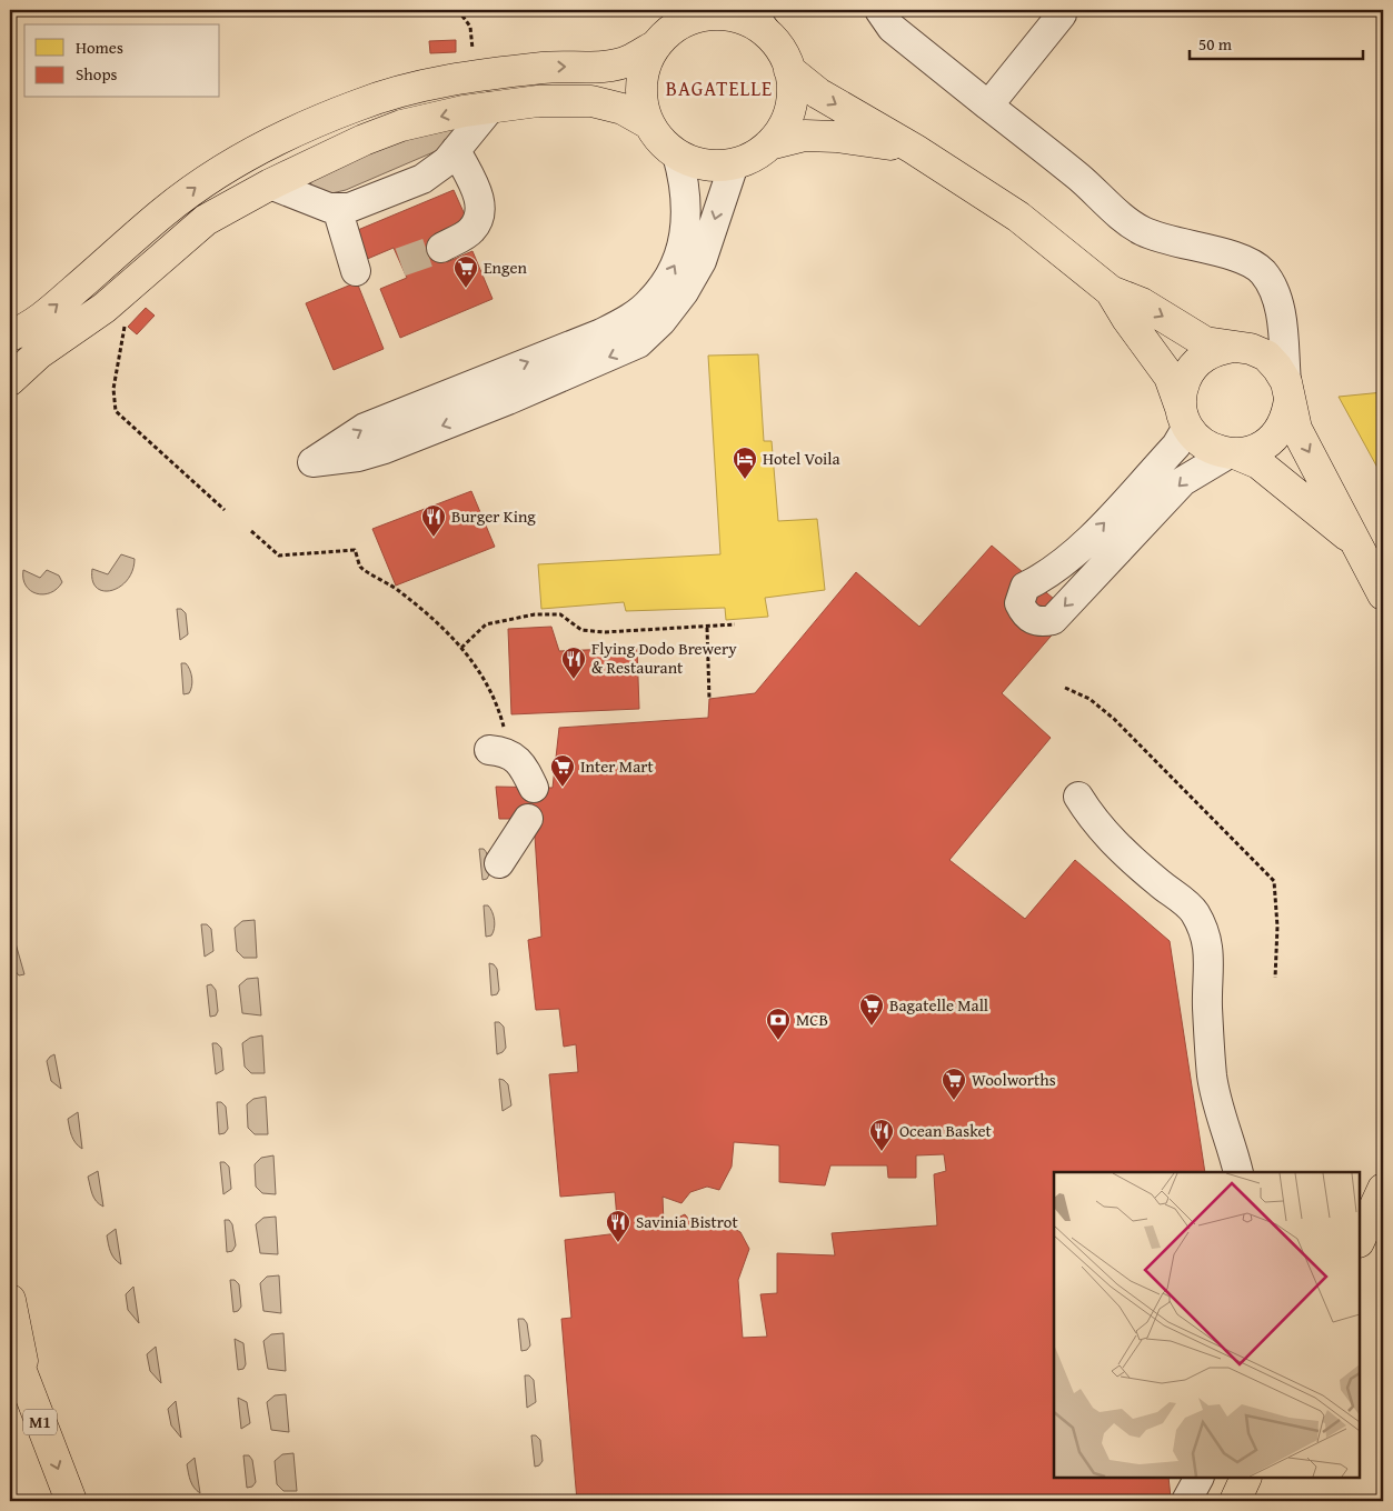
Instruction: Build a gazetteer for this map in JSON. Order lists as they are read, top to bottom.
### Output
{
  "streets": {
    "main road": ["M1"]
  },
  "districts": ["BAGATELLE"],
  "places": {
    "supermarket": [
      "Engen",
      "Inter Mart",
      "Bagatelle Mall",
      "Woolworths"
    ],
    "hotel": ["Hotel Voila"],
    "restaurant": [
      "Burger King",
      "Flying Dodo Brewery & Restaurant",
      "Ocean Basket",
      "Savinia Bistrot"
    ],
    "bank": ["MCB"]
  },
  "legend": ["Homes", "Shops"],
  "scale_bar": "50 m"
}
